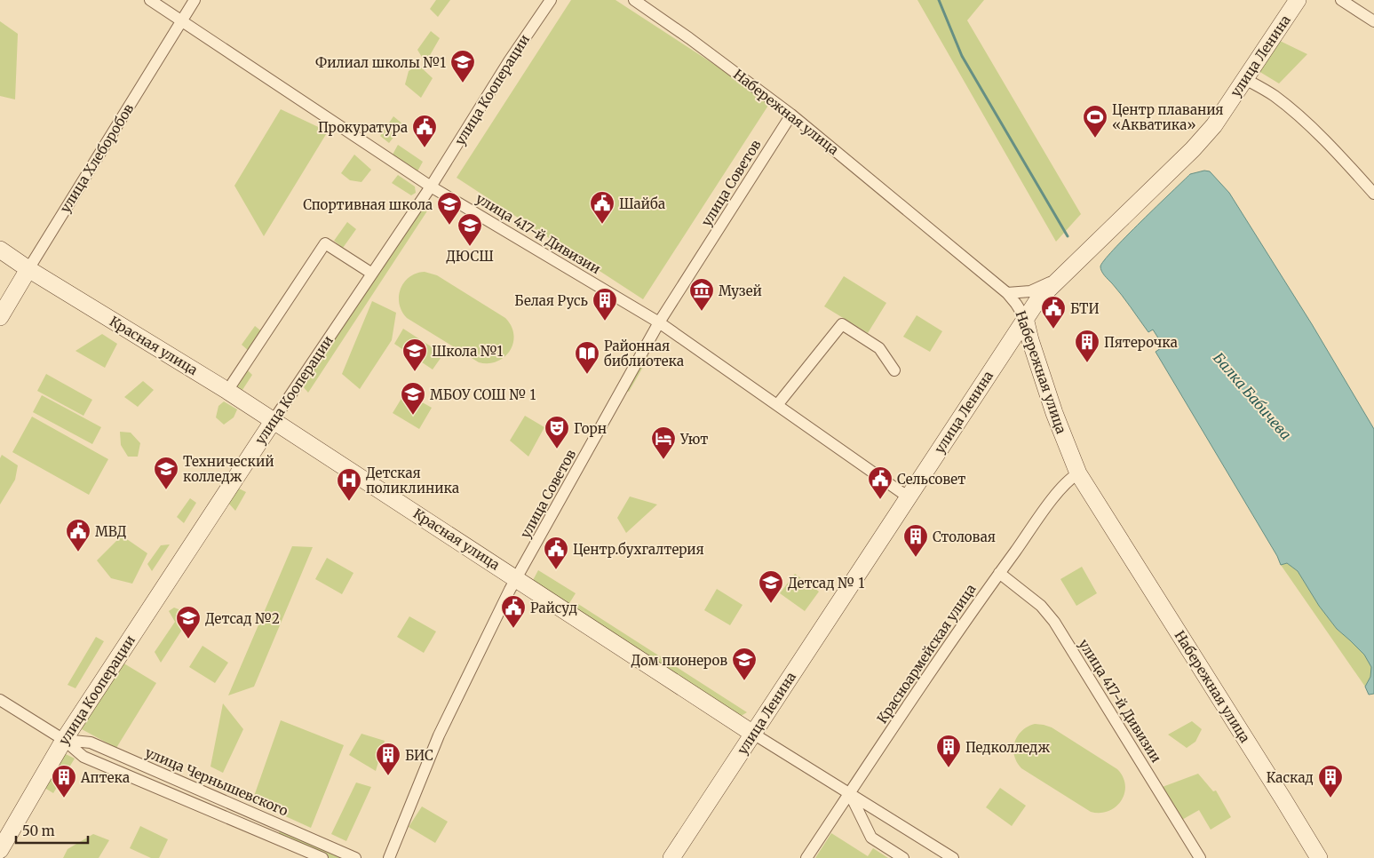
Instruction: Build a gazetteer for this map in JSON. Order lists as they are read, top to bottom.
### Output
{
  "streets": {
    "street": [
      "улица Ленина",
      "улица Кооперации",
      "Набережная улица",
      "улица Хлеборобов",
      "улица Советов",
      "улица 417-й Дивизии",
      "Красная улица",
      "Красноармейская улица",
      "улица Чернышевского"
    ]
  },
  "crossings": [
    ["улица Ленина", "Набережная улица"],
    ["улица Ленина", "улица 417-й Дивизии"],
    ["улица Ленина", "Красная улица"],
    ["улица Кооперации", "улица 417-й Дивизии"],
    ["улица Кооперации", "Красная улица"],
    ["улица Кооперации", "улица Чернышевского"],
    ["Набережная улица", "улица Советов"],
    ["Набережная улица", "Красноармейская улица"],
    ["улица Хлеборобов", "улица 417-й Дивизии"],
    ["улица Хлеборобов", "Красная улица"],
    ["улица Советов", "улица 417-й Дивизии"],
    ["улица Советов", "Красная улица"],
    ["улица 417-й Дивизии", "Красноармейская улица"]
  ],
  "water": ["Балка Бабичева"],
  "places": {
    "school or university": [
      "Филиал школы №1",
      "Спортивная школа",
      "ДЮСШ",
      "Школа №1",
      "МБОУ СОШ № 1",
      "Технический колледж",
      "Детсад № 1",
      "Детсад №2",
      "Дом пионеров"
    ],
    "sports": ["Центр плавания «Акватика»"],
    "public building": [
      "Прокуратура",
      "Шайба",
      "БТИ",
      "Сельсовет",
      "МВД",
      "Центр.бухгалтерия",
      "Райсуд"
    ],
    "museum": ["Музей"],
    "building": [
      "Белая Русь",
      "Пятерочка",
      "Столовая",
      "Педколледж",
      "БИС",
      "Аптека",
      "Каскад"
    ],
    "library": ["Районная библиотека"],
    "theatre": ["Горн"],
    "hotel": ["Уют"],
    "hospital": ["Детская поликлиника"]
  },
  "scale_bar": "50 m"
}
